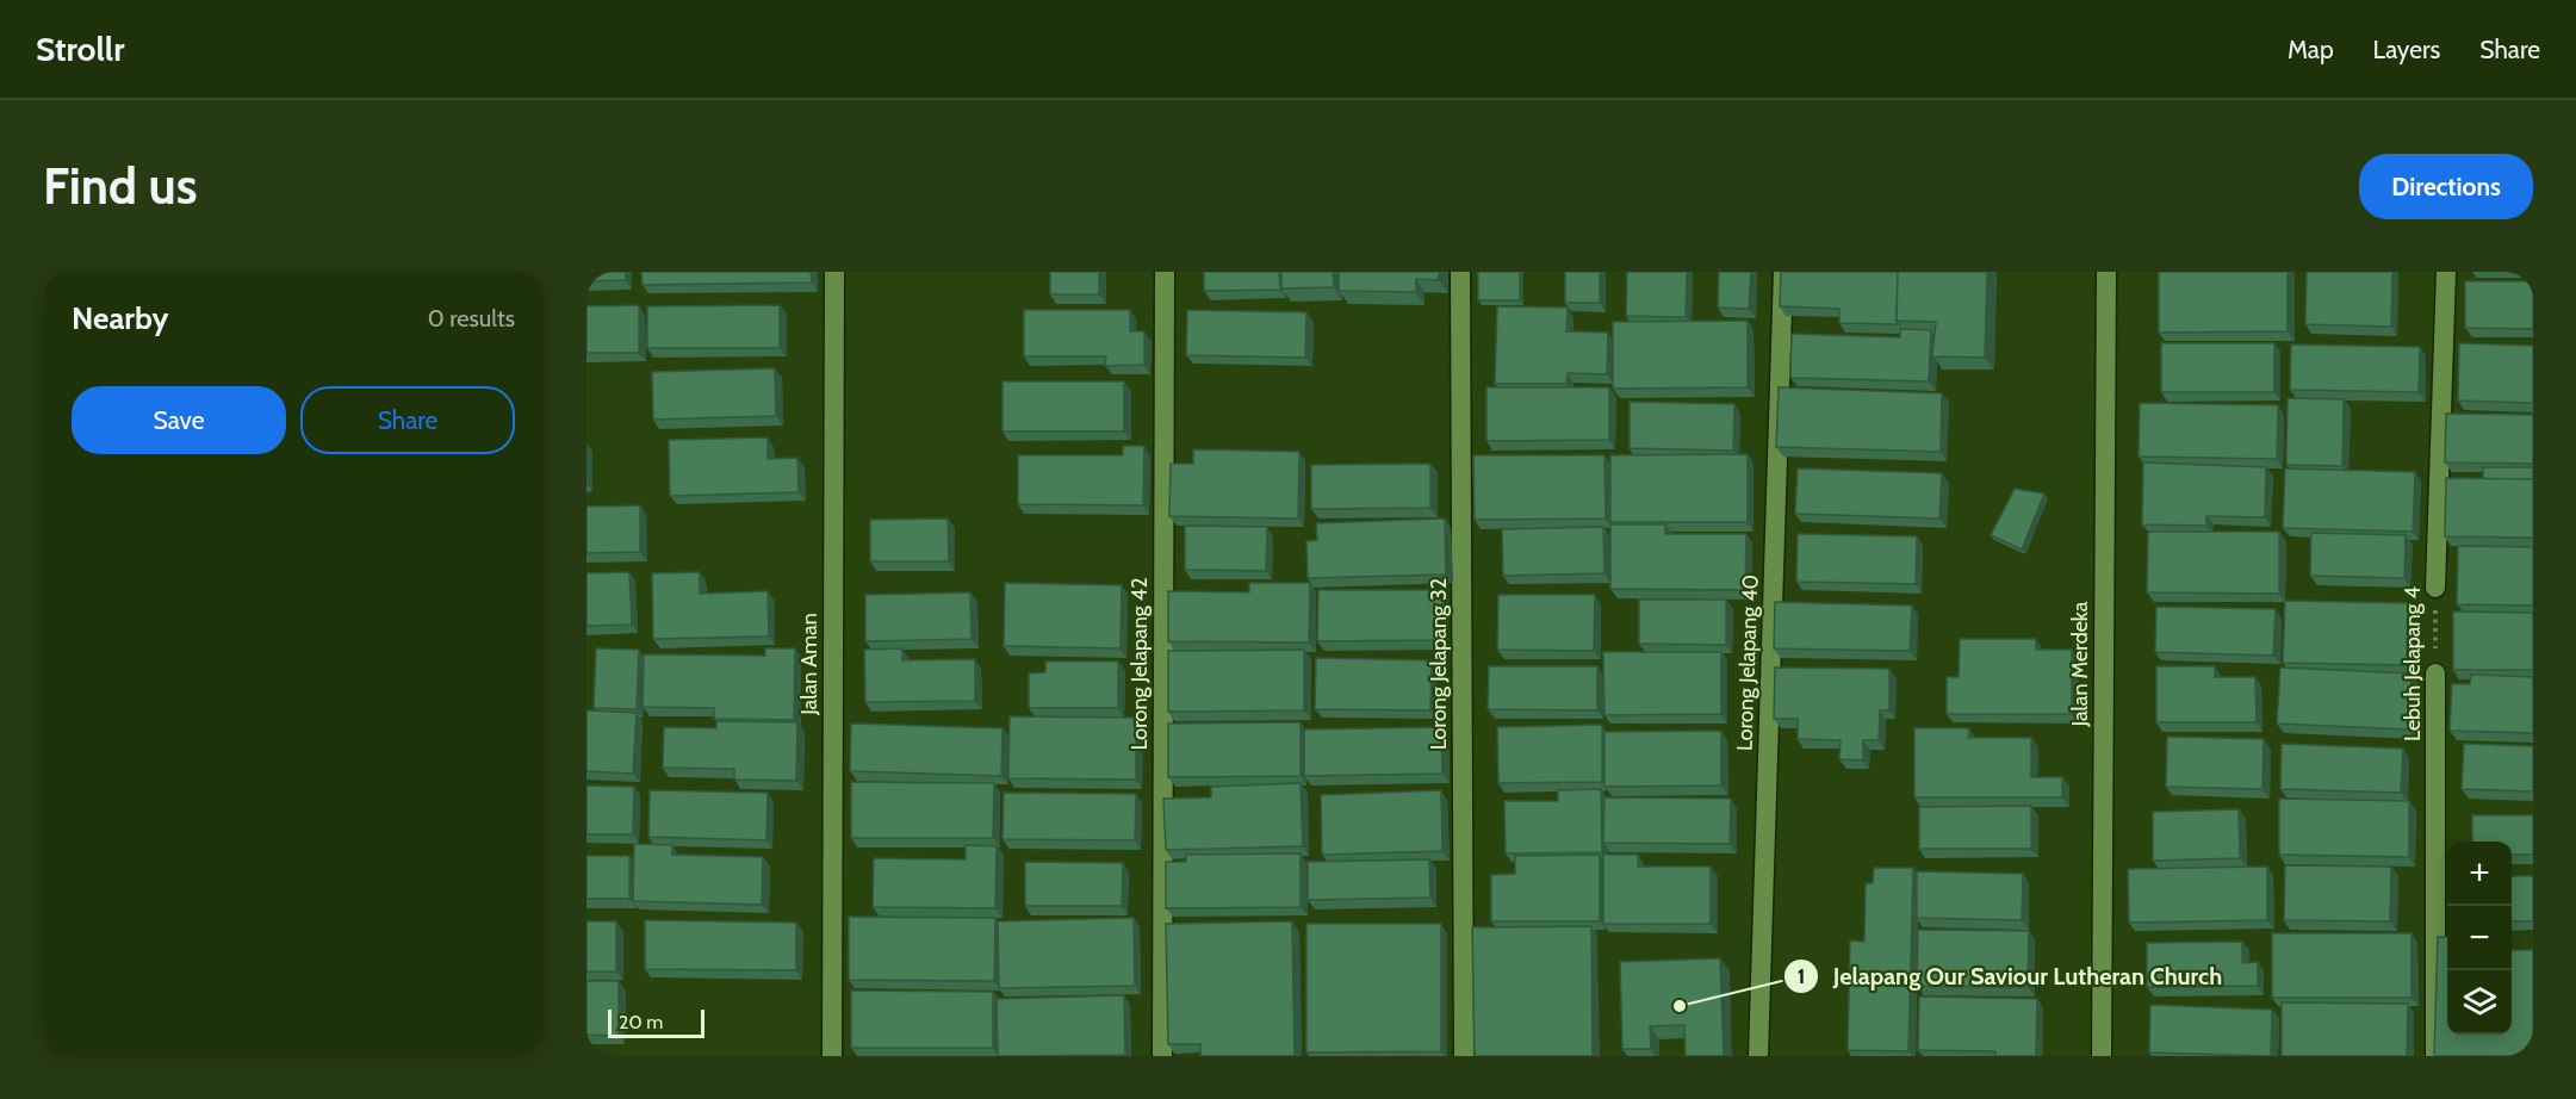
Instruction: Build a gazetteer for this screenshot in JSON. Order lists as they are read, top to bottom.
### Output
{
  "streets": {
    "street": [
      "Lorong Jelapang 40",
      "Jalan Aman",
      "Lorong Jelapang 42",
      "Lorong Jelapang 32",
      "Jalan Merdeka",
      "Lebuh Jelapang 4"
    ]
  },
  "places": ["Jelapang Our Saviour Lutheran Church"],
  "scale_bar": "20 m",
  "page": {
    "header": "Strollr",
    "nav": ["Map", "Layers", "Share"],
    "buttons": [
      "Directions",
      ["Save", "Share"]
    ],
    "title": "Find us",
    "heading": ["Nearby", "0 results"],
    "map_buttons": ["+", "−"],
    "scale": "20 m"
  }
}
